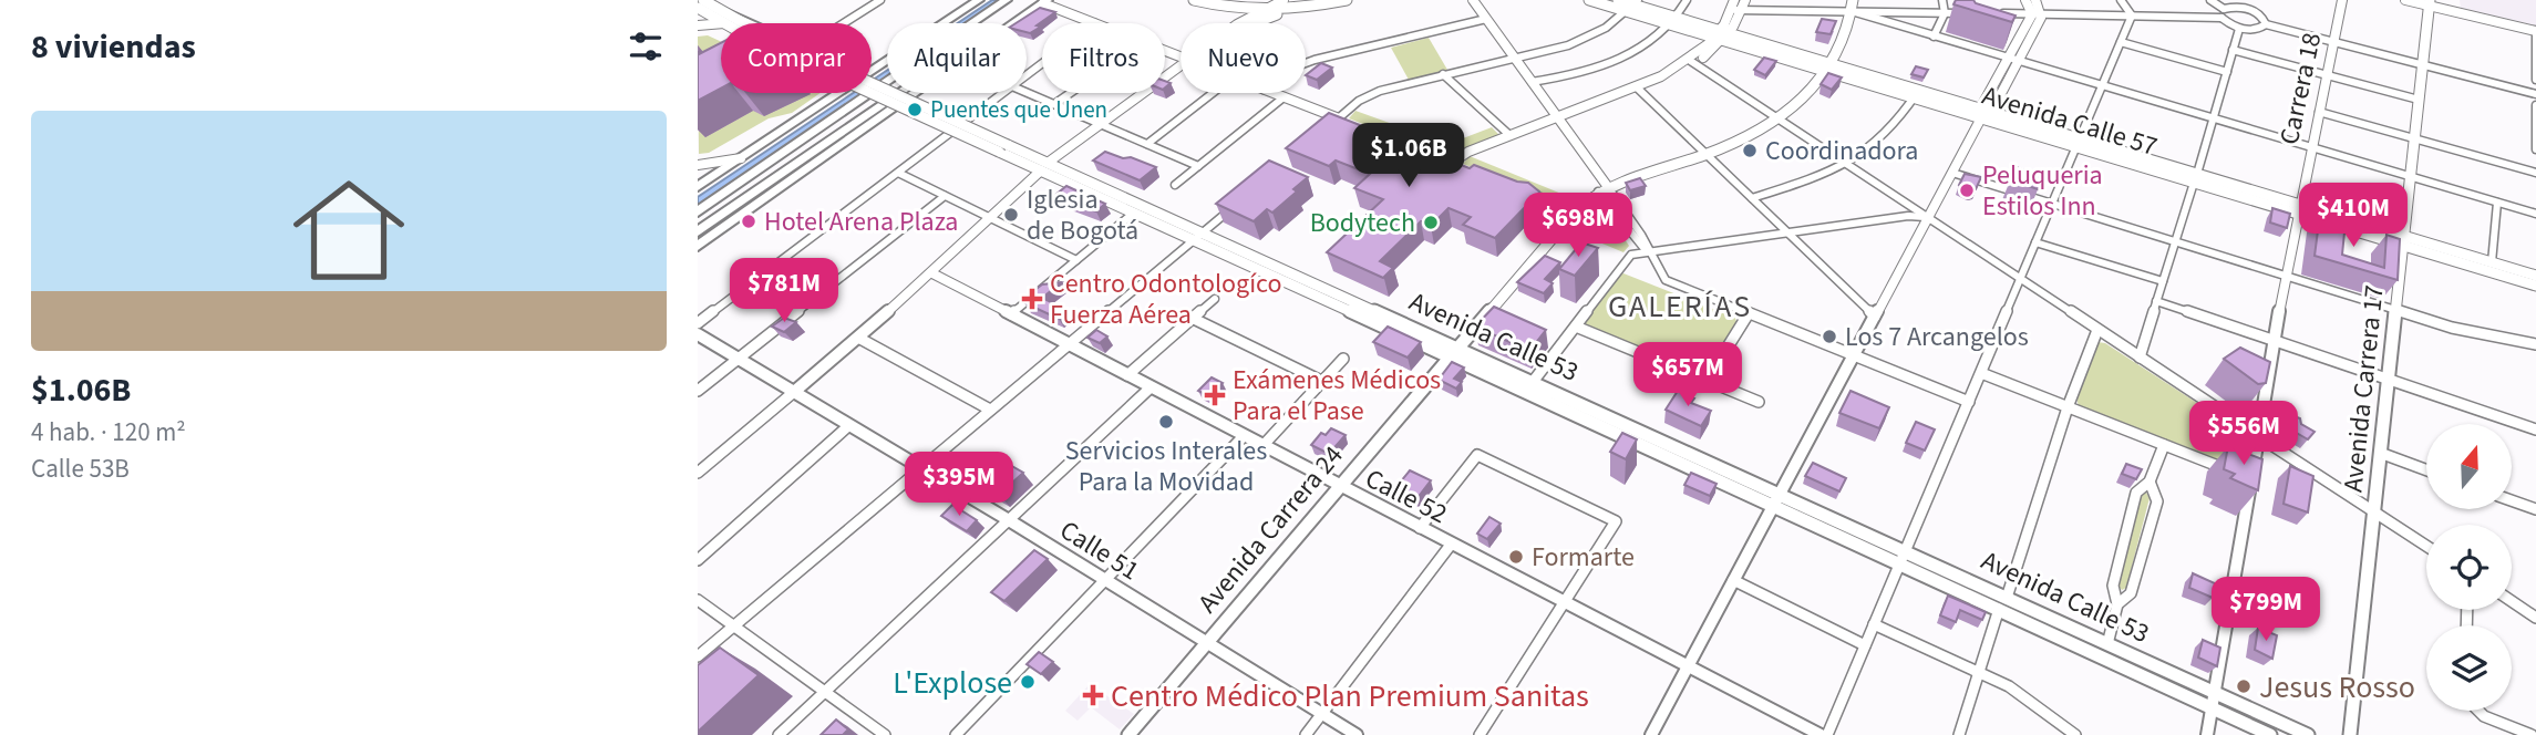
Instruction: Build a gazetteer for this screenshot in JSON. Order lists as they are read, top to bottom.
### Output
{
  "streets": {
    "main road": [
      "Avenida Calle 57",
      "Avenida Calle 53",
      "Avenida Carrera 17",
      "Avenida Carrera 24"
    ],
    "street": ["Carrera 18", "Calle 52", "Calle 51"]
  },
  "crossings": [
    ["Carrera 18", "Avenida Calle 57"],
    ["Carrera 18", "Avenida Calle 53"],
    ["Avenida Calle 57", "Avenida Carrera 17"],
    ["Avenida Calle 53", "Avenida Carrera 24"],
    ["Calle 52", "Avenida Carrera 24"],
    ["Avenida Carrera 24", "Calle 51"]
  ],
  "districts": ["GALERÍAS"],
  "places": {
    "other": [
      "Puentes que Unen",
      "Coordinadora",
      "Peluqueria Estilos Inn",
      "Iglesia de Bogotá",
      "Hotel Arena Plaza",
      "Bodytech",
      "Los 7 Arcangelos",
      "Servicios Interales Para la Movidad",
      "Formarte",
      "L'Explose",
      "Jesus Rosso"
    ],
    "health": ["Centro Odontologíco Fuerza Aérea", "Exámenes Médicos Para el Pase", "Centro Médico Plan Premium Sanitas"]
  },
  "north": "top",
  "page": {
    "heading": "8 viviendas",
    "chip": [
      "Comprar",
      "Alquilar",
      "Filtros",
      "Nuevo"
    ],
    "list": [
      {
        "name": "$1.06B",
        "note": "4 hab. · 120 m² · Calle 53B"
      }
    ],
    "price": [
      "$1.06B",
      "$410M",
      "$698M",
      "$781M",
      "$657M",
      "$556M",
      "$395M",
      "$799M"
    ]
  }
}
